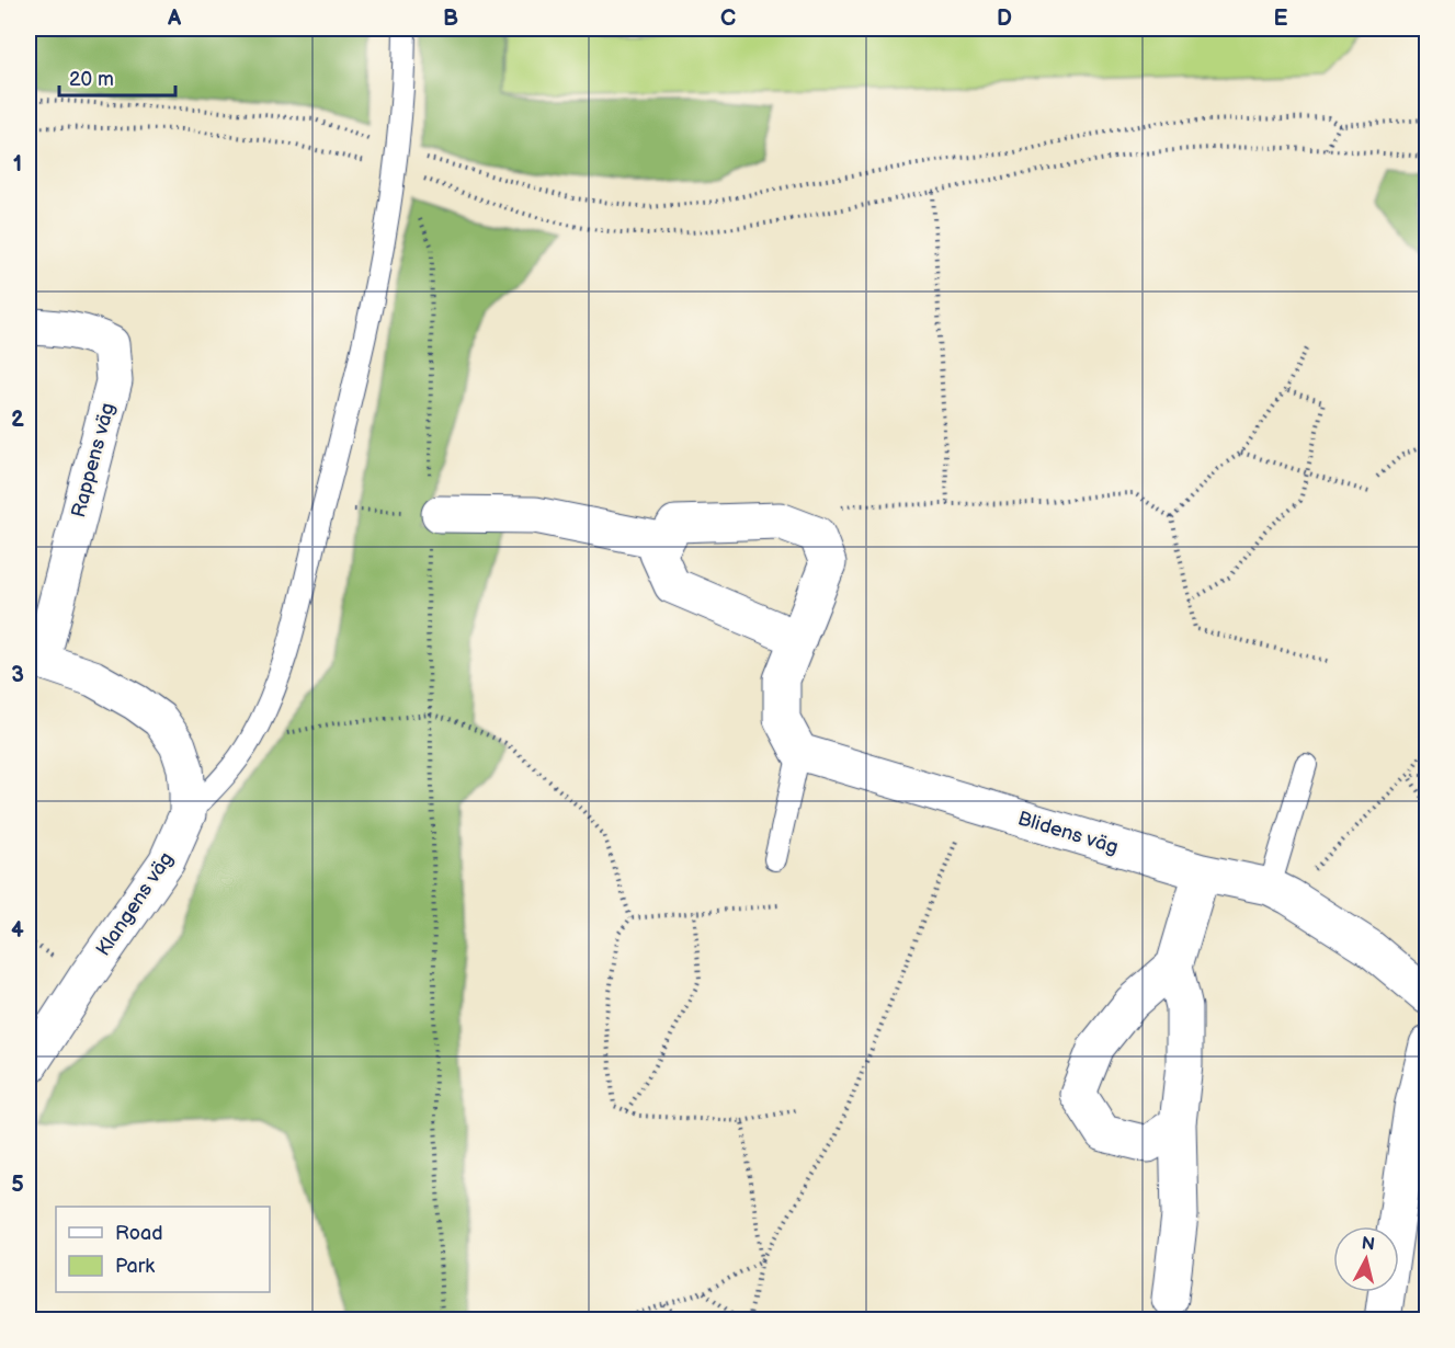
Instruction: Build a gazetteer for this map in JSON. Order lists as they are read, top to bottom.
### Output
{
  "streets": {
    "street": ["Rappens väg", "Blidens väg", "Klangens väg"]
  },
  "crossings": [
    ["Rappens väg", "Klangens väg"]
  ],
  "legend": ["Road", "Park"],
  "scale_bar": "20 m",
  "north": "top",
  "grid": {
    "columns": [
      "A",
      "B",
      "C",
      "D",
      "E"
    ],
    "rows": [
      "1",
      "2",
      "3",
      "4",
      "5"
    ]
  }
}
